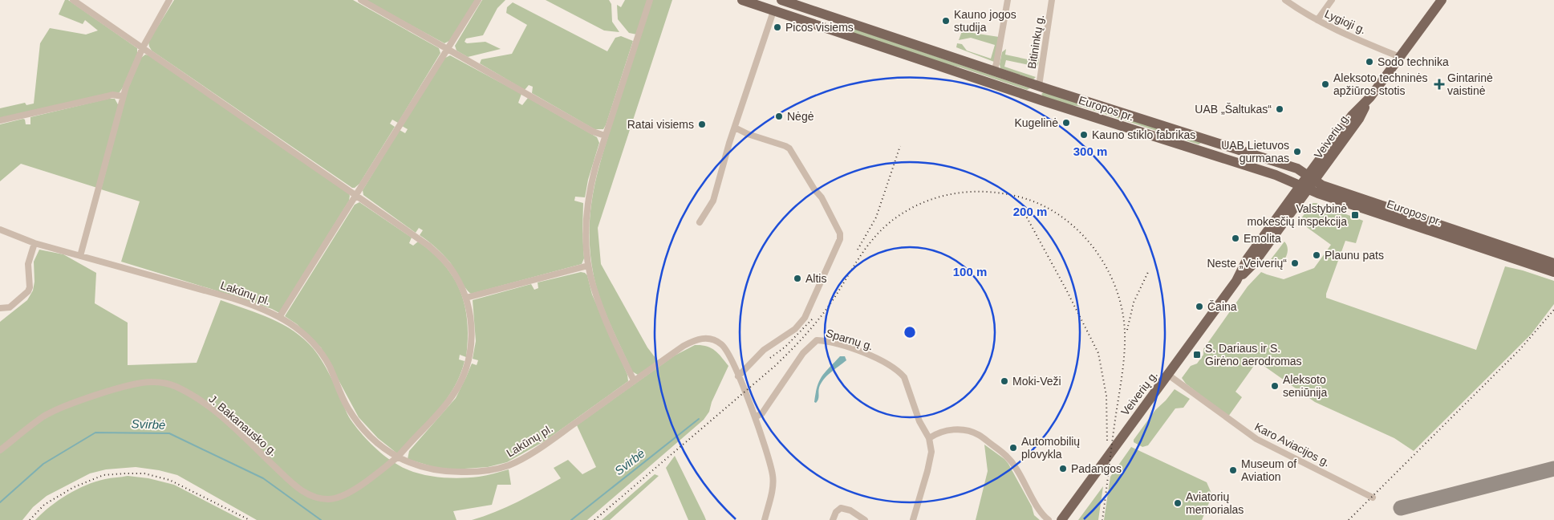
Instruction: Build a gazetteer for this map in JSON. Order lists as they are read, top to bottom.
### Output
{
  "streets": {
    "main road": ["Europos pr.", "Veiverių g."],
    "street": [
      "Lygioji g.",
      "Bitininkų g.",
      "Lakūnų pl.",
      "Sparnų g.",
      "J. Bakanausko g.",
      "Karo Aviacijos g."
    ]
  },
  "crossings": [
    ["Lygioji g.", "Veiverių g."],
    ["Bitininkų g.", "Europos pr."],
    ["Europos pr.", "Veiverių g."],
    ["Veiverių g.", "Karo Aviacijos g."],
    ["Lakūnų pl.", "Sparnų g."],
    ["Lakūnų pl.", "J. Bakanausko g."]
  ],
  "water": ["Svirbė"],
  "places": {
    "other": [
      "Kauno jogos studija",
      "Picos visiems",
      "Sodo technika",
      "Aleksoto techninės apžiūros stotis",
      "UAB „Šaltukas“",
      "Nėgė",
      "Kugelinė",
      "Ratai visiems",
      "Kauno stiklo fabrikas",
      "UAB Lietuvos gurmanas",
      "Emolita",
      "Plaunu pats",
      "Neste „Veiverių“",
      "Altis",
      "Čaina",
      "Moki-Veži",
      "Aleksoto seniūnija",
      "Automobilių plovykla",
      "Padangos",
      "Museum of Aviation",
      "Aviatorių memorialas"
    ],
    "health": ["Gintarinė vaistinė"],
    "transit": ["Valstybinė mokesčių inspekcija", "S. Dariaus ir S. Girėno aerodromas"]
  },
  "rings": ["300 m", "200 m", "100 m"]
}
